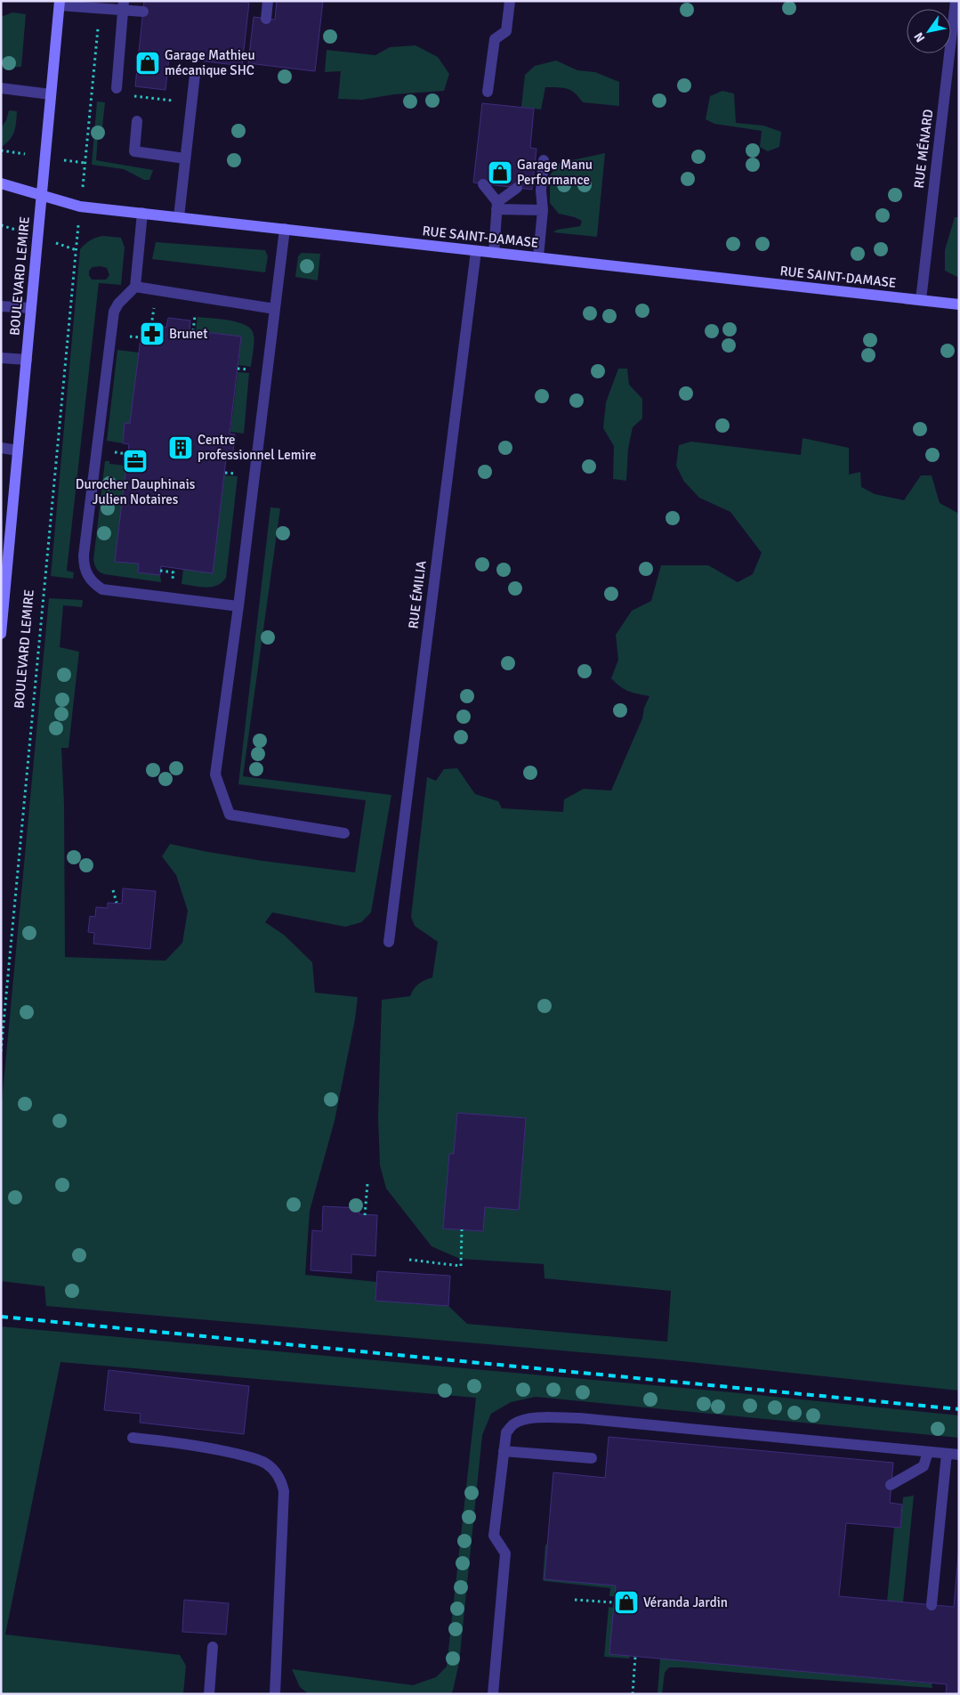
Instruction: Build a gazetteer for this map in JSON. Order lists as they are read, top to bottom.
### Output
{
  "streets": {
    "street": [
      "RUE MÉNARD",
      "RUE SAINT-DAMASE",
      "BOULEVARD LEMIRE",
      "RUE ÉMILIA"
    ]
  },
  "crossings": [
    ["RUE MÉNARD", "RUE SAINT-DAMASE"],
    ["RUE SAINT-DAMASE", "BOULEVARD LEMIRE"],
    ["RUE SAINT-DAMASE", "RUE ÉMILIA"]
  ],
  "places": {
    "shop": ["Garage Mathieu mécanique SHC", "Garage Manu Performance", "Véranda Jardin"],
    "pharmacy": ["Brunet"],
    "building": ["Centre professionnel Lemire"],
    "office": ["Durocher Dauphinais Julien Notaires"]
  },
  "north": "bottom left"
}
